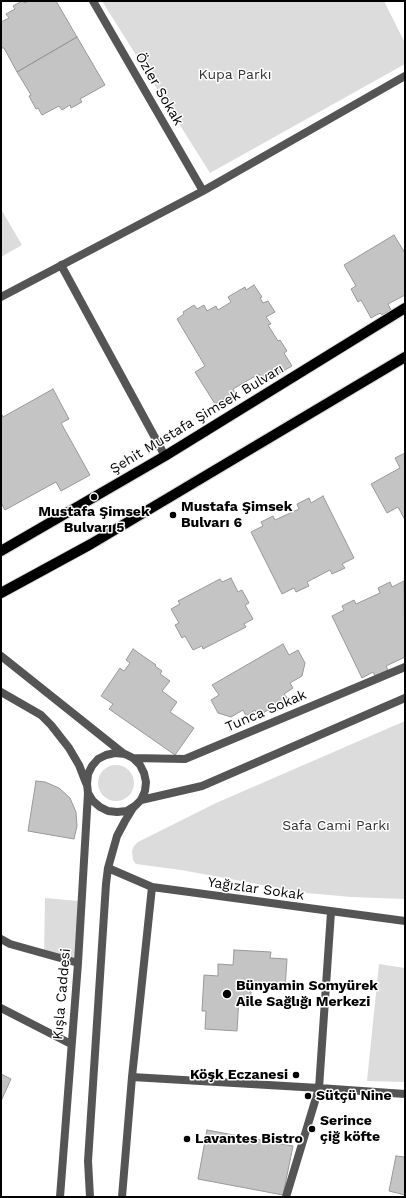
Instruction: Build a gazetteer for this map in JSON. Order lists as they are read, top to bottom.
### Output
{
  "streets": {
    "main road": ["Şehit Mustafa Şimsek Bulvarı"],
    "street": [
      "Özler Sokak",
      "Tunca Sokak",
      "Yağızlar Sokak",
      "Kışla Caddesi"
    ]
  },
  "crossings": [
    ["Tunca Sokak", "Kışla Caddesi"]
  ],
  "parks": ["Kupa Parkı", "Safa Cami Parkı"],
  "places": [
    "Mustafa Şimsek Bulvarı 5",
    "Mustafa Şimsek Bulvarı 6",
    "Bünyamin Somyürek Aile Sağlığı Merkezi",
    "Köşk Eczanesi",
    "Sütçü Nine",
    "Serince çiğ köfte",
    "Lavantes Bistro"
  ]
}
